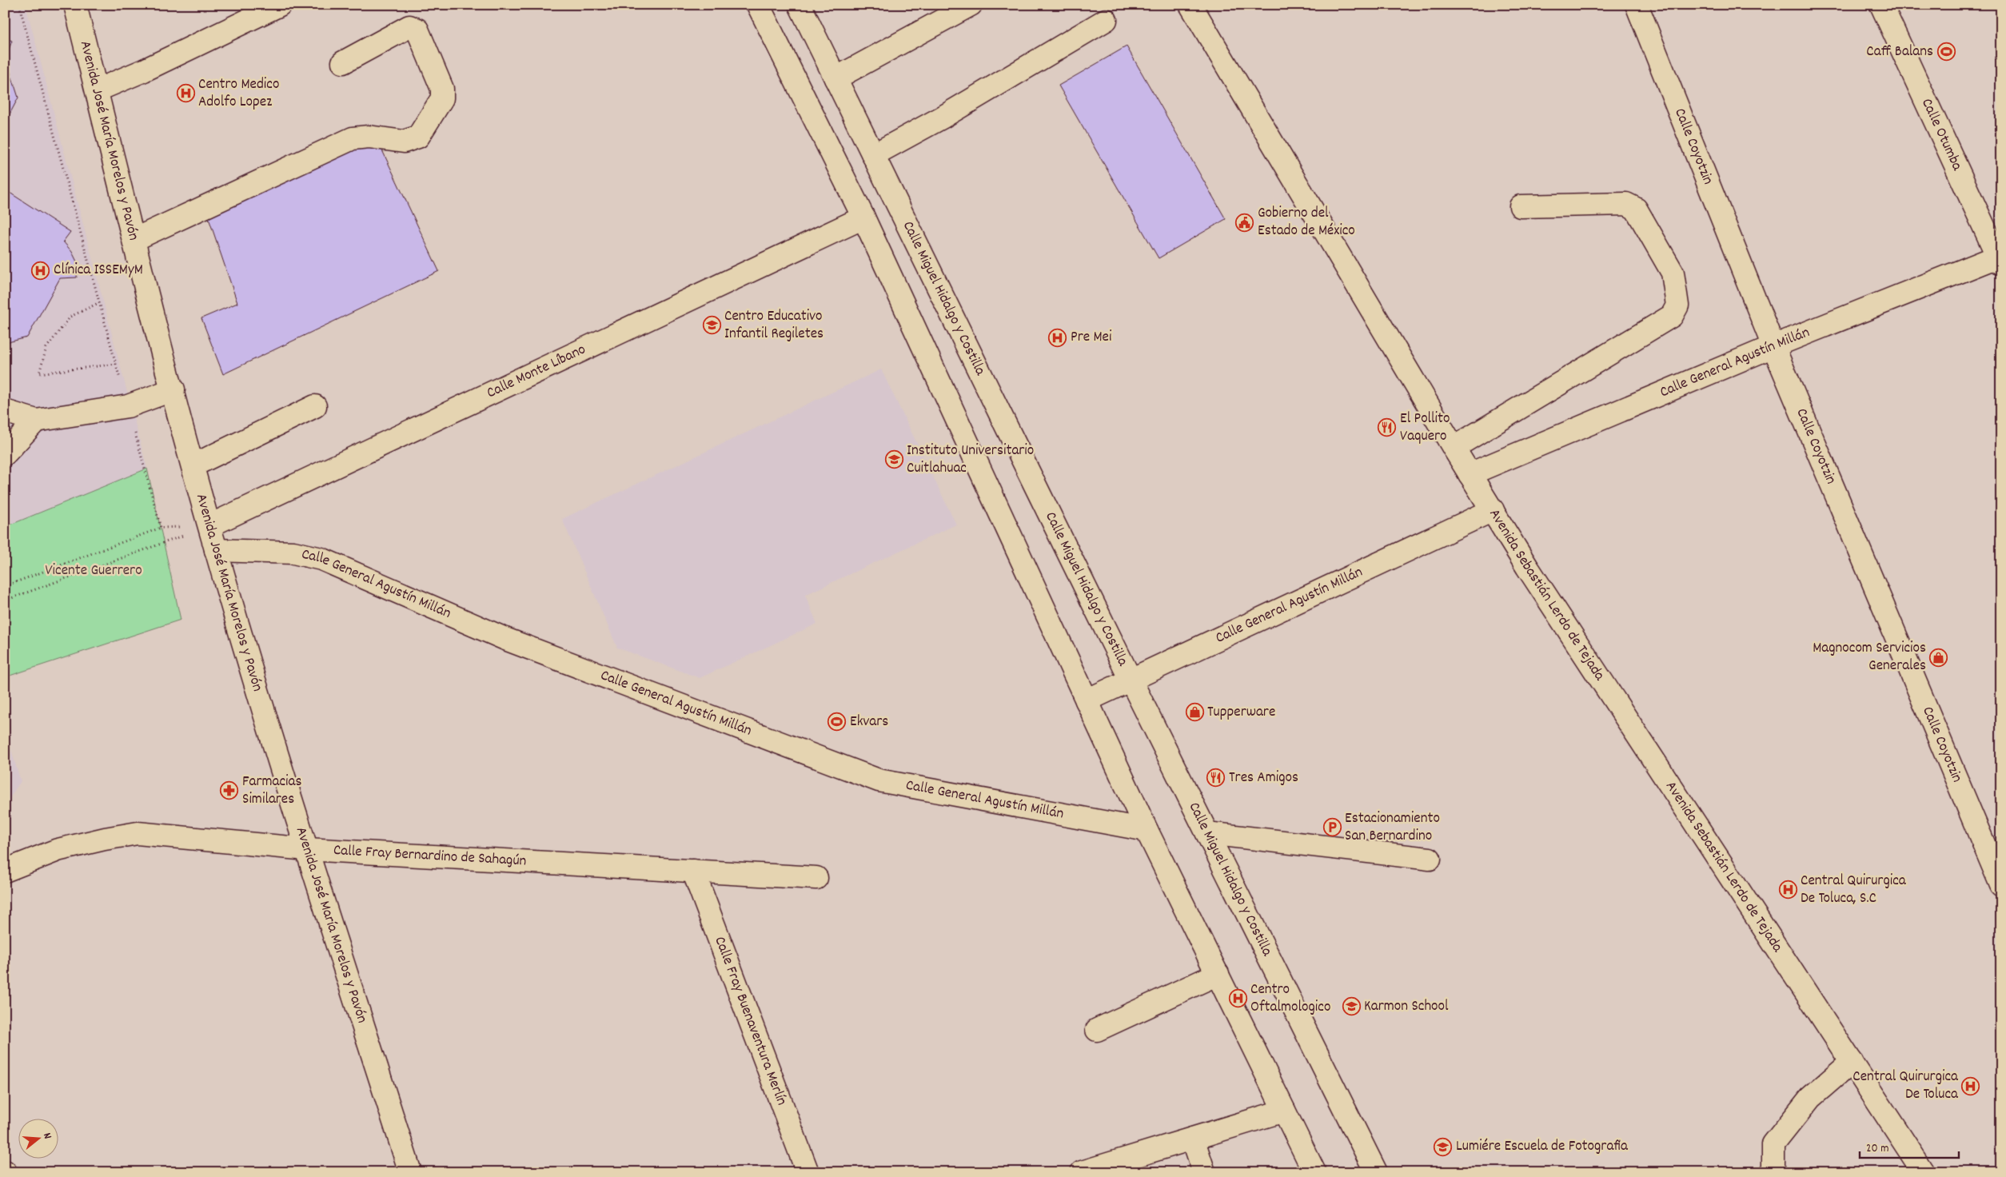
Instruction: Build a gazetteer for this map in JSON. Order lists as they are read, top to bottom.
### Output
{
  "streets": {
    "street": [
      "Calle Otumba",
      "Avenida José María Morelos y Pavón",
      "Calle Coyotzin",
      "Calle Miguel Hidalgo y Costilla",
      "Calle General Agustín Millán",
      "Calle Monte Líbano",
      "Avenida Sebastián Lerdo de Tejada",
      "Calle Fray Bernardino de Sahagún",
      "Calle Fray Buenaventura Merlín"
    ]
  },
  "crossings": [
    ["Calle Otumba", "Calle General Agustín Millán"],
    ["Avenida José María Morelos y Pavón", "Calle General Agustín Millán"],
    ["Avenida José María Morelos y Pavón", "Calle Monte Líbano"],
    ["Avenida José María Morelos y Pavón", "Calle Fray Bernardino de Sahagún"],
    ["Calle Coyotzin", "Calle General Agustín Millán"],
    ["Calle Miguel Hidalgo y Costilla", "Calle General Agustín Millán"],
    ["Calle General Agustín Millán", "Avenida Sebastián Lerdo de Tejada"],
    ["Calle Fray Bernardino de Sahagún", "Calle Fray Buenaventura Merlín"]
  ],
  "parks": ["Vicente Guerrero"],
  "places": {
    "sports": ["Caff Balans", "Ekvars"],
    "hospital": [
      "Centro Medico Adolfo Lopez",
      "Clínica ISSEMyM",
      "Pre Mei",
      "Central Quirurgica De Toluca, S.C",
      "Centro Oftalmologico",
      "Central Quirurgica De Toluca"
    ],
    "public building": ["Gobierno del Estado de México"],
    "school or university": [
      "Centro Educativo Infantil Regiletes",
      "Instituto Universitario Cuitlahuac",
      "Karmon School",
      "Lumiére Escuela de Fotografia"
    ],
    "restaurant": ["El Pollito Vaquero", "Tres Amigos"],
    "shop": ["Magnocom Servicios Generales", "Tupperware"],
    "pharmacy": ["Farmacias Similares"],
    "parking": ["Estacionamiento San Bernardino"]
  },
  "scale_bar": "20 m",
  "north": "right"
}
